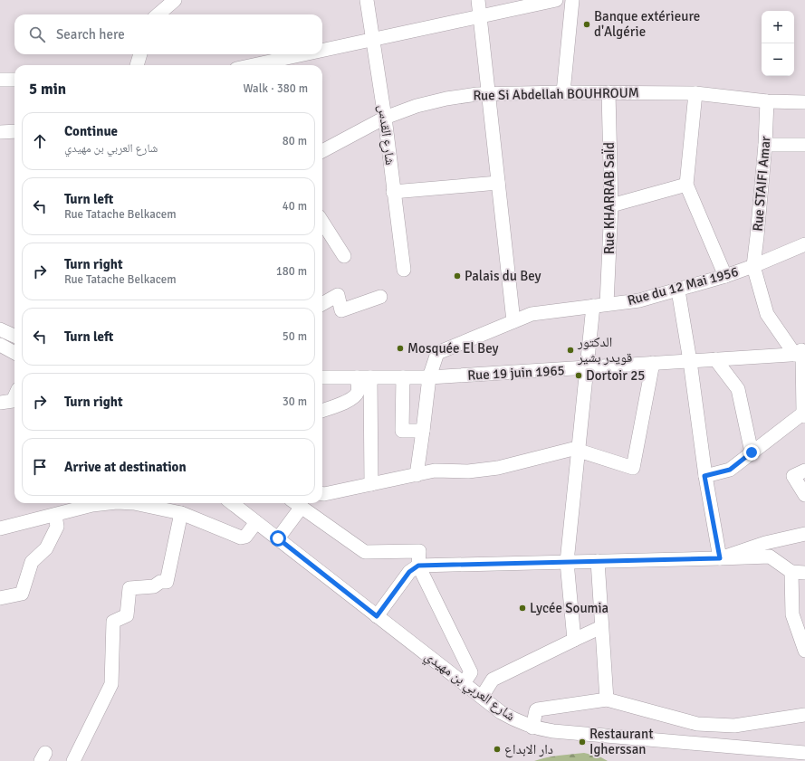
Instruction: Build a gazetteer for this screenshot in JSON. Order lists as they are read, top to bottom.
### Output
{
  "streets": {
    "street": [
      "Rue Si Abdellah BOUHROUM",
      "شارع القدس",
      "Rue STAIFI Amar",
      "Rue KHARRAB SaÏd",
      "Rue du 12 Mai 1956",
      "Rue 19 juin 1965",
      "شارع العربي بن مهيدي"
    ]
  },
  "crossings": [
    ["Rue Si Abdellah BOUHROUM", "شارع القدس"],
    ["Rue Si Abdellah BOUHROUM", "Rue STAIFI Amar"],
    ["Rue Si Abdellah BOUHROUM", "Rue KHARRAB SaÏd"],
    ["Rue STAIFI Amar", "Rue du 12 Mai 1956"],
    ["Rue KHARRAB SaÏd", "Rue du 12 Mai 1956"],
    ["Rue KHARRAB SaÏd", "Rue 19 juin 1965"],
    ["Rue du 12 Mai 1956", "Rue 19 juin 1965"]
  ],
  "places": [
    "Banque extérieure d'Algérie",
    "Palais du Bey",
    "Mosquée El Bey",
    "الدكتور قويدر بشير",
    "Dortoir 25",
    "Lycée Soumia",
    "Restaurant Igherssan",
    "دار الابداع"
  ],
  "page": {
    "map_buttons": ["+", "−"],
    "search": "Search here",
    "heading": ["5 min", "Walk · 380 m"],
    "list": [
      ["Continue", "شارع العربي بن مهيدي", "80 m"],
      ["Turn left", "Rue Tatache Belkacem", "40 m"],
      ["Turn right", "Rue Tatache Belkacem", "180 m"],
      ["Turn left", "50 m"],
      ["Turn right", "30 m"],
      "Arrive at destination"
    ]
  }
}
